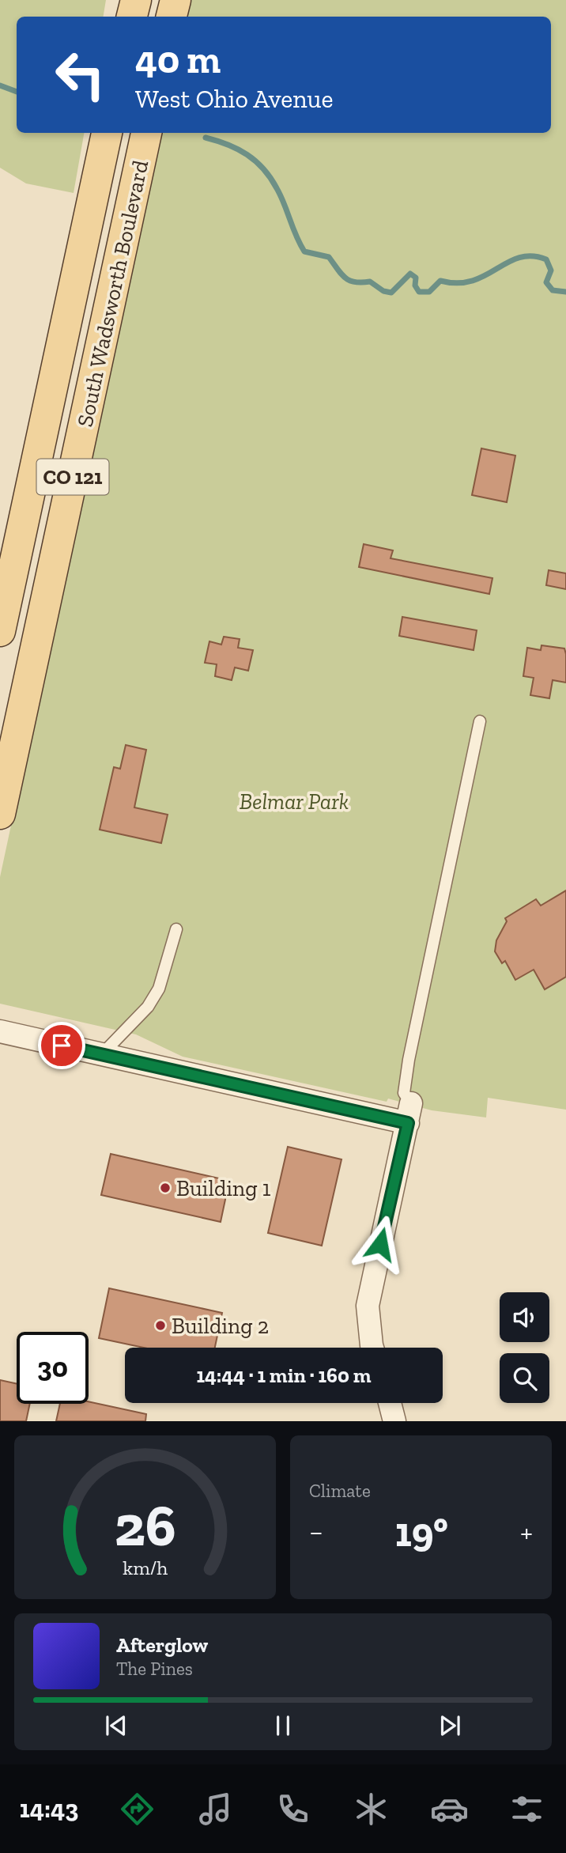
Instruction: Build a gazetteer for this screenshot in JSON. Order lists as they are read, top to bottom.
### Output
{
  "streets": {
    "main road": ["South Wadsworth Boulevard", "CO 121"]
  },
  "parks": ["Belmar Park"],
  "places": ["Building 1", "Building 2"],
  "page": {
    "turn": ["40 m", "West Ohio Avenue"],
    "limit": "30",
    "trip": "14:44 · 1 min · 160 m",
    "tile": "Climate",
    "heat": ["−", "19°", "+"],
    "song": ["Afterglow", "The Pines"],
    "tabs": "14:43",
    "gauge": ["26", "km/h"]
  }
}
